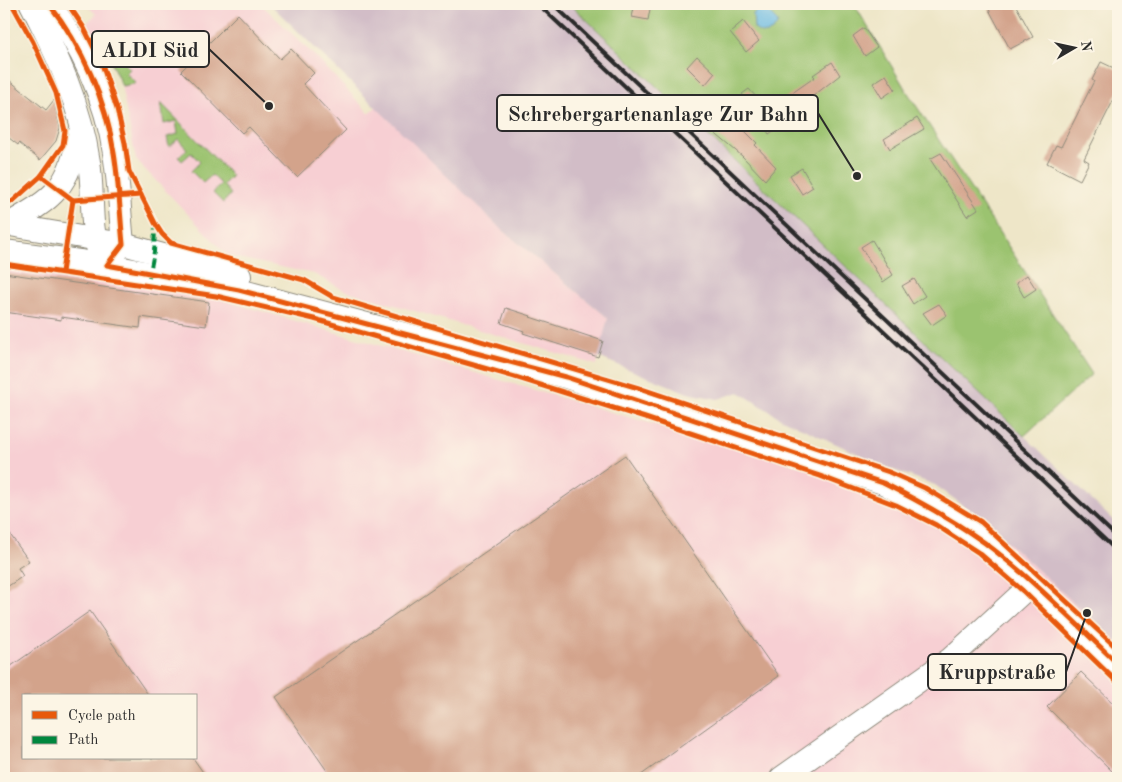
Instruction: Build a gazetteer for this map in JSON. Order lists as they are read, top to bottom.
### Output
{
  "places": ["ALDI Süd", "Schrebergartenanlage Zur Bahn", "Kruppstraße"],
  "legend": ["Cycle path", "Path"],
  "north": "right"
}
